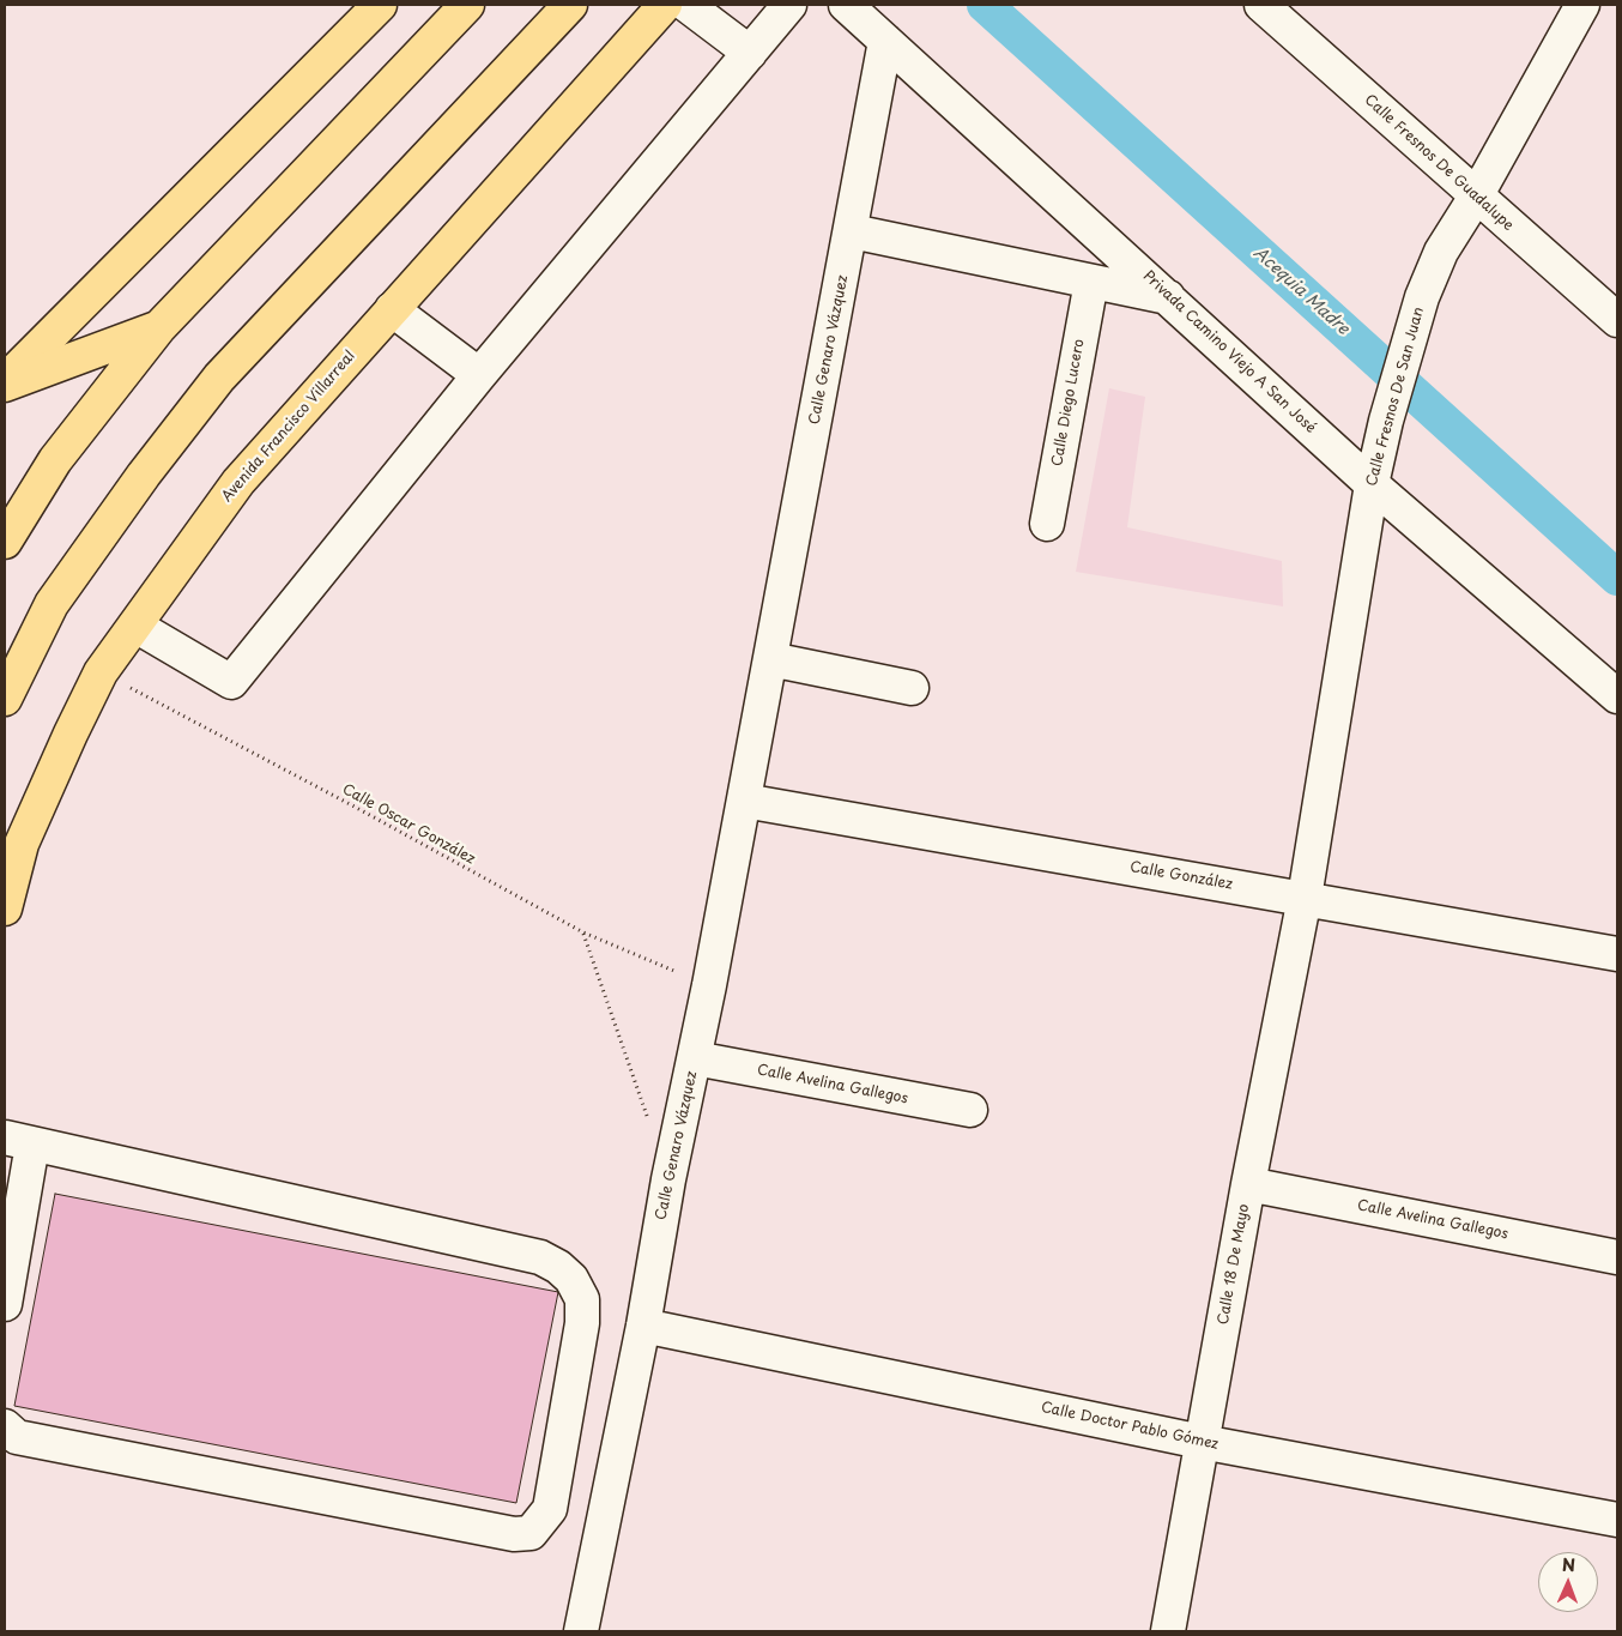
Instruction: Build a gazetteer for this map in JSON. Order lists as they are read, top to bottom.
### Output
{
  "streets": {
    "main road": ["Avenida Francisco Villarreal"],
    "street": [
      "Calle Fresnos De Guadalupe",
      "Calle Genaro Vázquez",
      "Privada Camino Viejo A San José",
      "Calle Fresnos De San Juan",
      "Calle Diego Lucero",
      "Calle González",
      "Calle Avelina Gallegos",
      "Calle 18 De Mayo",
      "Calle Doctor Pablo Gómez"
    ],
    "path": ["Calle Oscar González"]
  },
  "crossings": [
    ["Calle Fresnos De Guadalupe", "Calle Fresnos De San Juan"],
    ["Calle Genaro Vázquez", "Privada Camino Viejo A San José"],
    ["Calle Genaro Vázquez", "Calle Oscar González"],
    ["Calle Genaro Vázquez", "Calle González"],
    ["Calle Genaro Vázquez", "Calle Avelina Gallegos"],
    ["Calle Genaro Vázquez", "Calle Doctor Pablo Gómez"],
    ["Privada Camino Viejo A San José", "Calle Fresnos De San Juan"],
    ["Calle Fresnos De San Juan", "Calle González"],
    ["Calle Fresnos De San Juan", "Calle 18 De Mayo"],
    ["Avenida Francisco Villarreal", "Calle Oscar González"],
    ["Calle González", "Calle 18 De Mayo"],
    ["Calle Avelina Gallegos", "Calle 18 De Mayo"],
    ["Calle 18 De Mayo", "Calle Doctor Pablo Gómez"]
  ],
  "water": ["Acequia Madre"],
  "north": "top"
}
